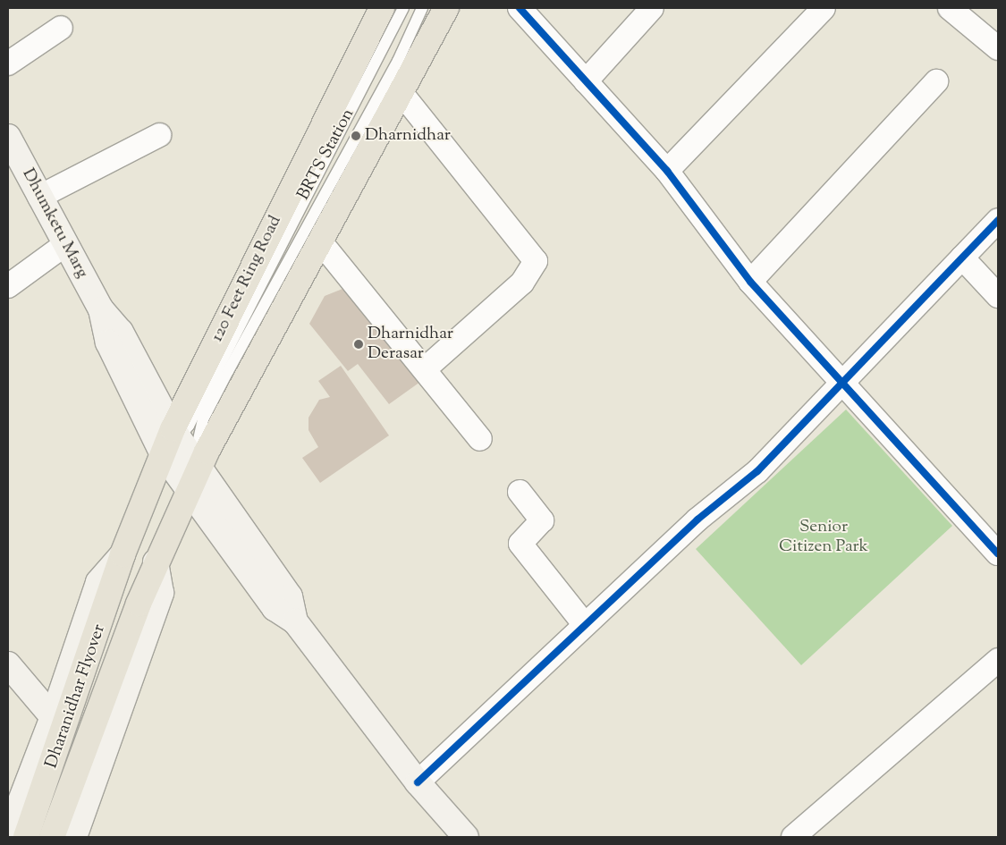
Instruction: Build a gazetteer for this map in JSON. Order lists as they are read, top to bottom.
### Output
{
  "streets": {
    "main road": ["120 Feet Ring Road", "Dharanidhar Flyover"],
    "street": ["Dhumketu Marg"],
    "lane": ["BRTS Station"]
  },
  "crossings": [
    ["BRTS Station", "Dhumketu Marg"],
    ["BRTS Station", "120 Feet Ring Road"],
    ["Dhumketu Marg", "120 Feet Ring Road"],
    ["120 Feet Ring Road", "Dharanidhar Flyover"]
  ],
  "parks": ["Senior Citizen Park"],
  "places": ["Dharnidhar", "Dharnidhar Derasar"]
}
